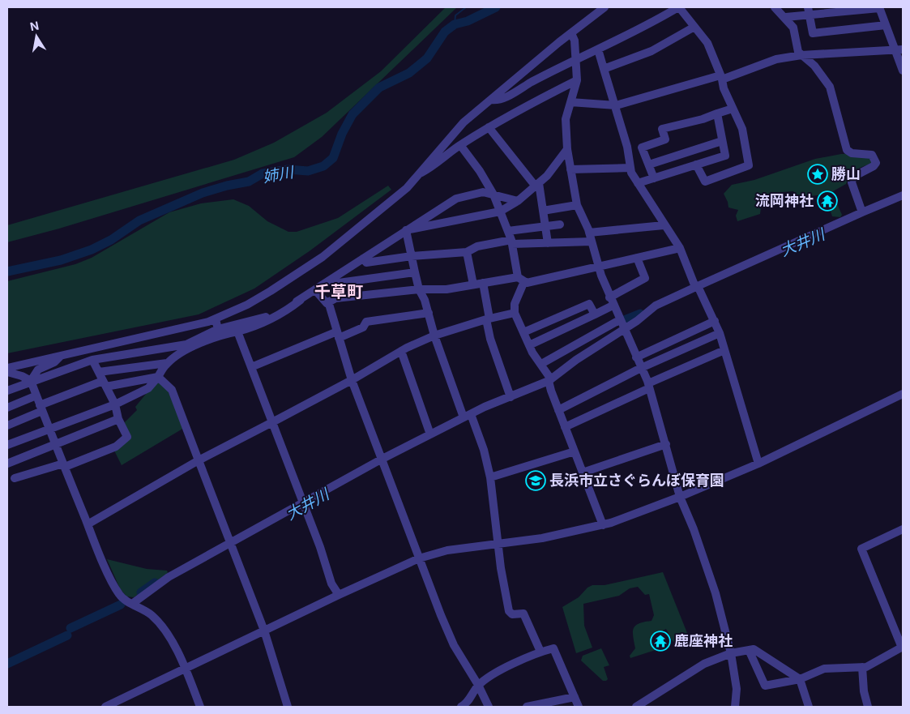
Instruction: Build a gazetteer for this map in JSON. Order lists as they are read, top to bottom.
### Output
{
  "districts": ["千草町"],
  "water": ["姉川", "大井川"],
  "places": {
    "place": ["勝山"],
    "temple": ["流岡神社", "鹿座神社"],
    "school or university": ["長浜市立さぐらんぼ保育園"]
  },
  "north": "top"
}
